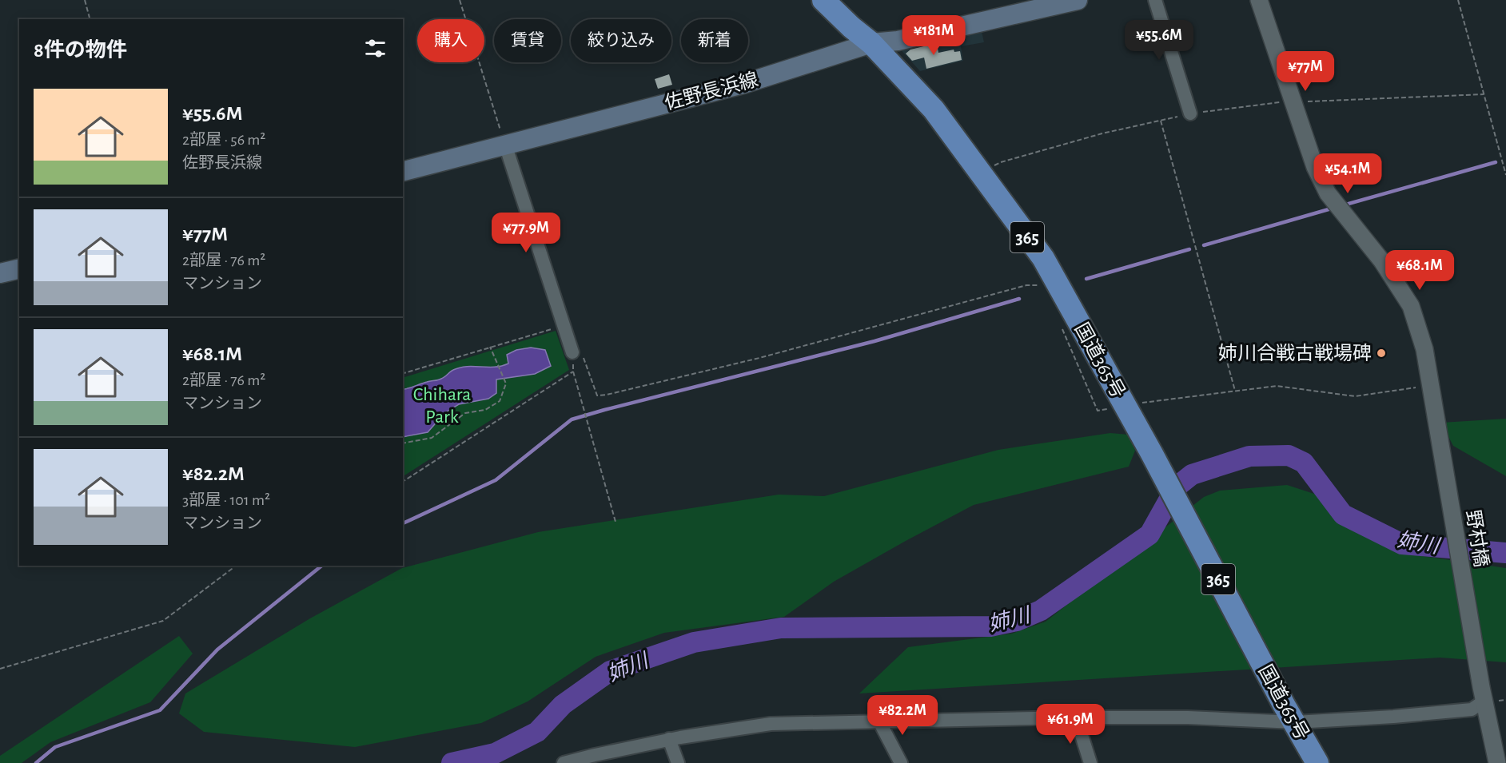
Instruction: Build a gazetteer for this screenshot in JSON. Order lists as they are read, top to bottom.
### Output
{
  "streets": {
    "highway": ["365", "国道365号"],
    "main road": ["佐野長浜線"],
    "street": ["野村橋"]
  },
  "crossings": [
    ["佐野長浜線", "国道365号"]
  ],
  "water": ["姉川"],
  "parks": ["Chihara Park"],
  "places": ["姉川合戦古戦場碑"],
  "page": {
    "price": [
      "¥181M",
      "¥55.6M",
      "¥77M",
      "¥54.1M",
      "¥77.9M",
      "¥68.1M",
      "¥82.2M",
      "¥61.9M"
    ],
    "chip": [
      "購入",
      "賃貸",
      "絞り込み",
      "新着"
    ],
    "heading": "8件の物件",
    "list": [
      {
        "name": "¥55.6M",
        "note": "2部屋 · 56 m² · 佐野長浜線"
      },
      {
        "name": "¥77M",
        "note": "2部屋 · 76 m² · マンション"
      },
      {
        "name": "¥68.1M",
        "note": "2部屋 · 76 m² · マンション"
      },
      {
        "name": "¥82.2M",
        "note": "3部屋 · 101 m² · マンション"
      }
    ]
  }
}
